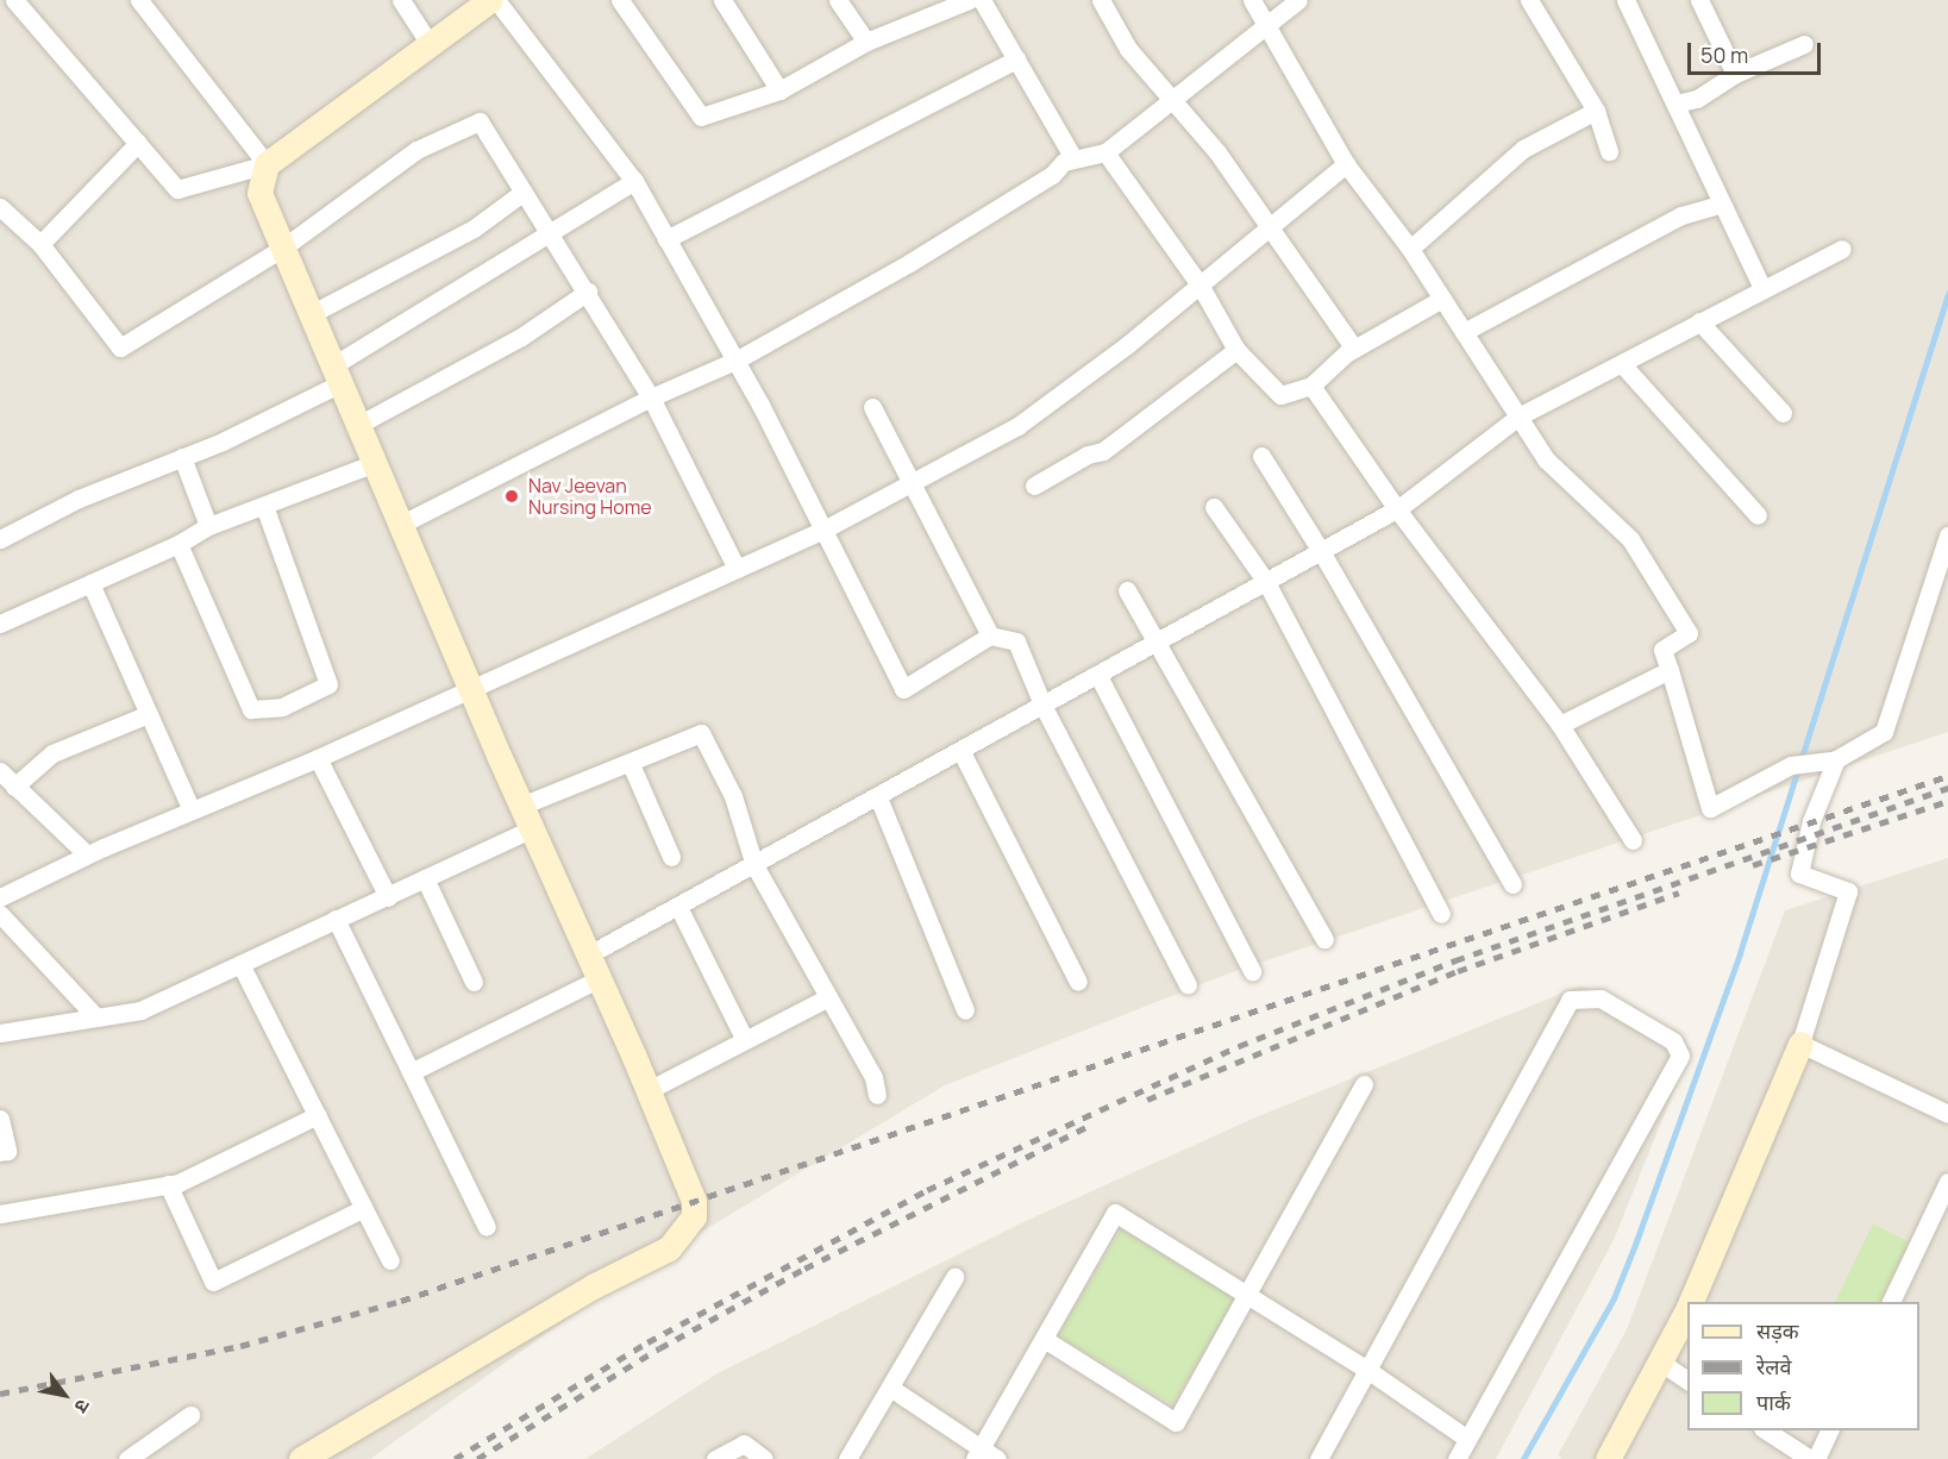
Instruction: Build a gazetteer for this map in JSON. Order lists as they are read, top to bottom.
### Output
{
  "places": ["Nav Jeevan Nursing Home"],
  "legend": ["सड़क", "रेलवे", "पार्क"],
  "scale_bar": "50 m",
  "north": "bottom right"
}
